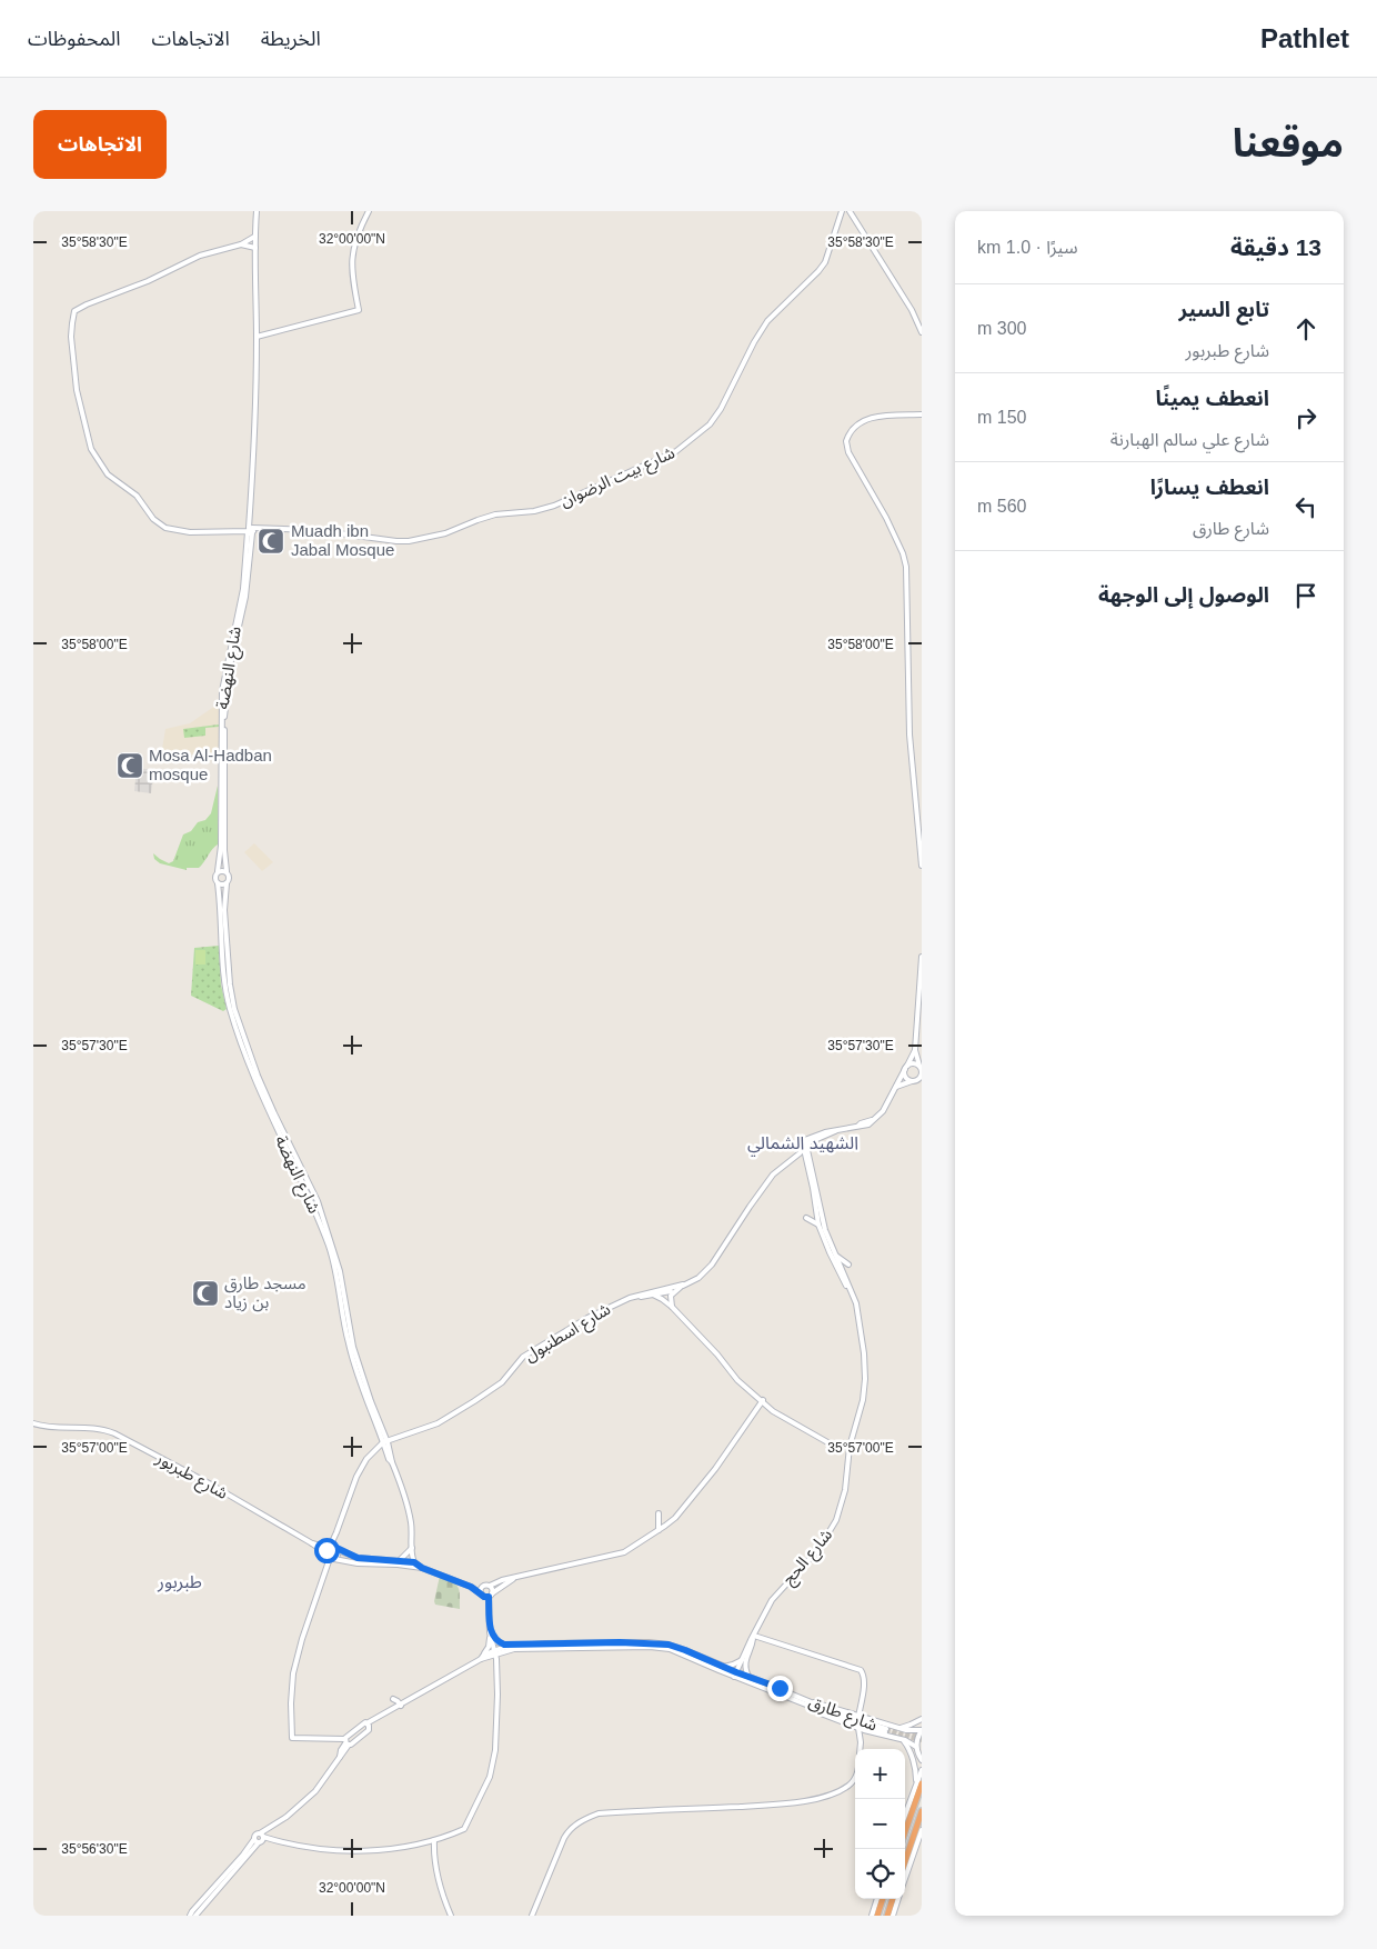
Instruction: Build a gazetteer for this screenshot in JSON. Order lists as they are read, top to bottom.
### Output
{
  "streets": {
    "street": [
      "شارع بيت الرضوان",
      "شارع النهضة",
      "شارع اسطنبول",
      "شارع طبربور",
      "شارع الحج",
      "شارع طارق"
    ]
  },
  "crossings": [
    ["شارع بيت الرضوان", "شارع النهضة"],
    ["شارع النهضة", "شارع اسطنبول"],
    ["شارع النهضة", "شارع طبربور"],
    ["شارع اسطنبول", "شارع الحج"],
    ["شارع الحج", "شارع طارق"]
  ],
  "districts": ["الشهيد الشمالي", "طبربور"],
  "places": {
    "mosque": ["Muadh ibn Jabal Mosque", "Mosa Al-Hadban mosque", "مسجد طارق بن زياد"]
  },
  "page": {
    "header": "Pathlet",
    "nav": ["الخريطة", "الاتجاهات", "المحفوظات"],
    "title": "موقعنا",
    "buttons": "الاتجاهات",
    "heading": ["13 دقيقة", "سيرًا · 1.0 km"],
    "list": [
      ["تابع السير", "شارع طبربور", "300 m"],
      ["انعطف يمينًا", "شارع علي سالم الهبارنة", "150 m"],
      ["انعطف يسارًا", "شارع طارق", "560 m"],
      "الوصول إلى الوجهة"
    ],
    "map_buttons": ["+", "−"]
  },
  "coordinates": [
    "32°00'00\"N",
    "35°58'30\"E",
    "35°58'00\"E",
    "35°57'30\"E",
    "35°57'00\"E",
    "35°56'30\"E"
  ]
}
